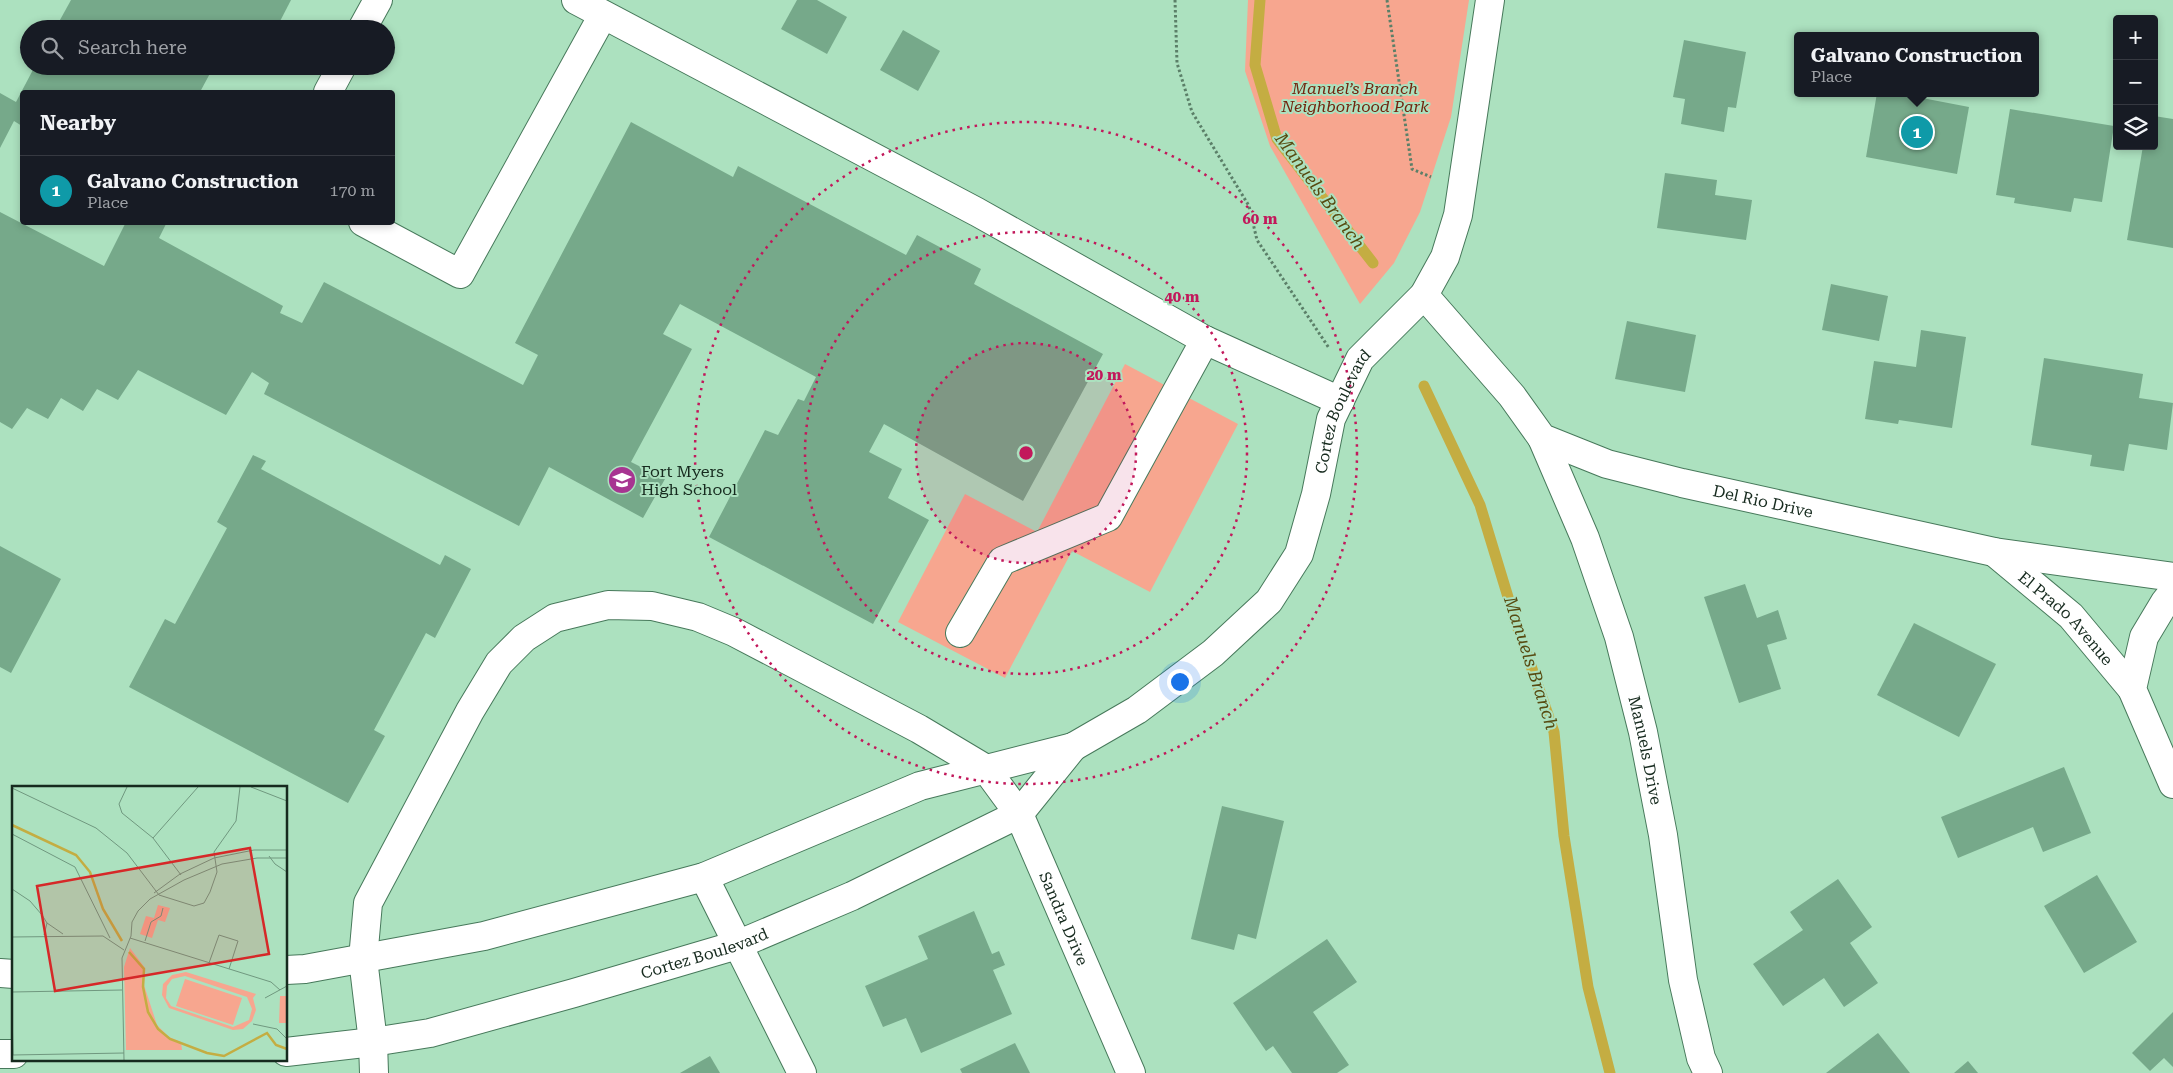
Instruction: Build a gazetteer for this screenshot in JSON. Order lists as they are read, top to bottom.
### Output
{
  "streets": {
    "street": [
      "Cortez Boulevard",
      "Del Rio Drive",
      "El Prado Avenue",
      "Manuels Drive",
      "Sandra Drive"
    ]
  },
  "crossings": [
    ["Cortez Boulevard", "Sandra Drive"],
    ["Del Rio Drive", "El Prado Avenue"],
    ["Del Rio Drive", "Manuels Drive"]
  ],
  "water": ["Manuels Branch"],
  "parks": ["Manuel’s Branch Neighborhood Park"],
  "places": {
    "school or university": ["Fort Myers High School"]
  },
  "page": {
    "map_buttons": ["+", "−"],
    "search": "Search here",
    "popup": ["Galvano Construction", "Place"],
    "heading": "Nearby",
    "pins": "1",
    "list": [
      {
        "mark": "1",
        "name": "Galvano Construction",
        "note": "Place",
        "value": "170 m"
      }
    ]
  },
  "rings": ["60 m", "40 m", "20 m"]
}
